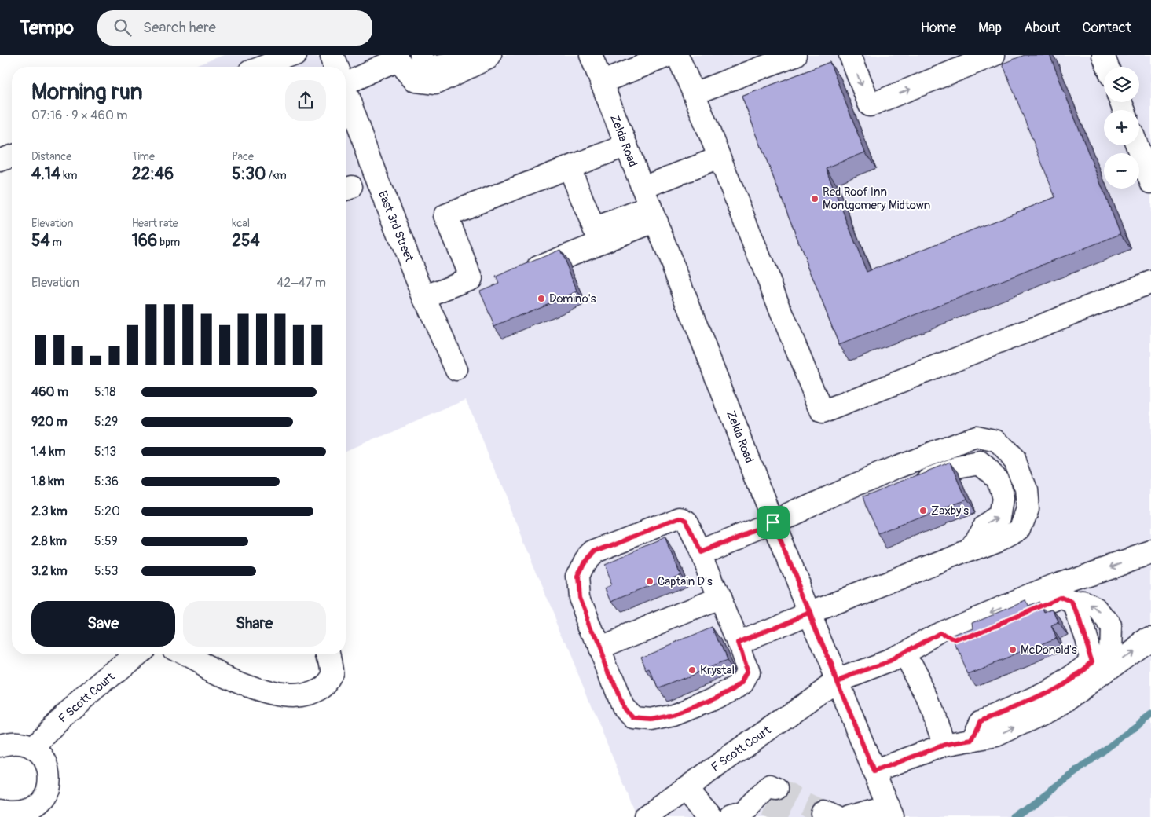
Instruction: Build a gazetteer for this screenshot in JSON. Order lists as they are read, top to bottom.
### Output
{
  "streets": {
    "street": ["Zelda Road", "East 3rd Street", "F Scott Court"]
  },
  "crossings": [
    ["Zelda Road", "F Scott Court"]
  ],
  "places": [
    "Red Roof Inn Montgomery Midtown",
    "Domino's",
    "Zaxby's",
    "Captain D's",
    "McDonald's",
    "Krystal"
  ],
  "page": {
    "header": "Tempo",
    "search": "Search here",
    "nav": [
      "Home",
      "Map",
      "About",
      "Contact"
    ],
    "map_buttons": ["+", "−"],
    "heading": ["Morning run", "07:16 · 9 × 460 m"],
    "stats": [
      ["Distance", "4.14 km"],
      ["Time", "22:46"],
      ["Pace", "5:30 /km"],
      ["Elevation", "54 m"],
      ["Heart rate", "166 bpm"],
      ["kcal", "254"]
    ],
    "chart": ["Elevation", "42–47 m"],
    "list": [
      {
        "name": "460 m",
        "note": "5:18"
      },
      {
        "name": "920 m",
        "note": "5:29"
      },
      {
        "name": "1.4 km",
        "note": "5:13"
      },
      {
        "name": "1.8 km",
        "note": "5:36"
      },
      {
        "name": "2.3 km",
        "note": "5:20"
      },
      {
        "name": "2.8 km",
        "note": "5:59"
      },
      {
        "name": "3.2 km",
        "note": "5:53"
      }
    ],
    "buttons": ["Save", "Share"]
  }
}
